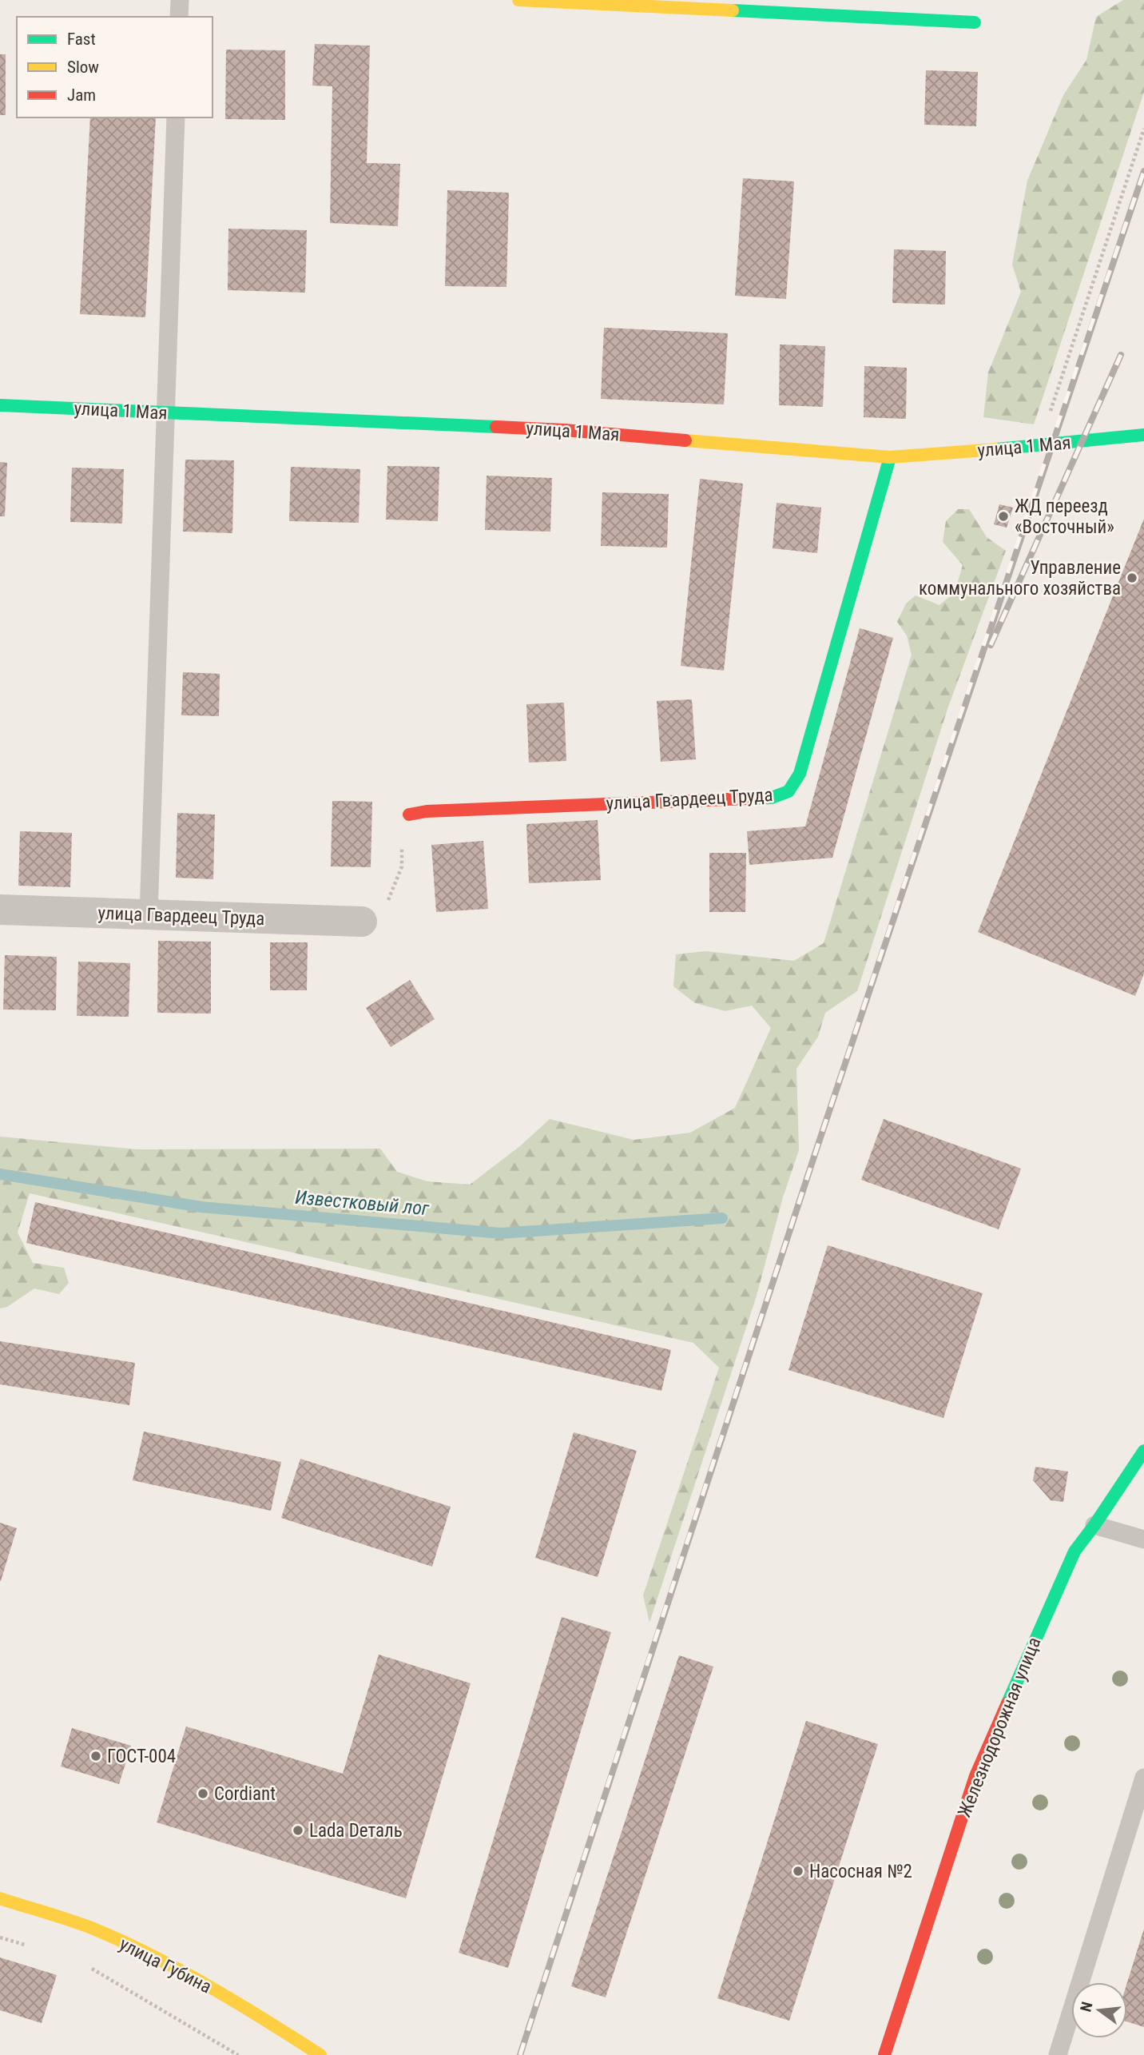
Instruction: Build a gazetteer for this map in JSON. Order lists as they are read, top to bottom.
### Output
{
  "streets": {
    "street": [
      "улица 1 Мая",
      "улица Гвардеец Труда",
      "Железнодорожная улица",
      "улица Губина"
    ]
  },
  "crossings": [
    ["улица 1 Мая", "улица Гвардеец Труда"]
  ],
  "water": ["Известковый лог"],
  "places": [
    "ЖД переезд «Восточный»",
    "Управление коммунального хозяйства",
    "ГОСТ-004",
    "Cordiant",
    "Lada Dеталь",
    "Насосная №2"
  ],
  "legend": ["Fast", "Slow", "Jam"],
  "north": "left"
}
